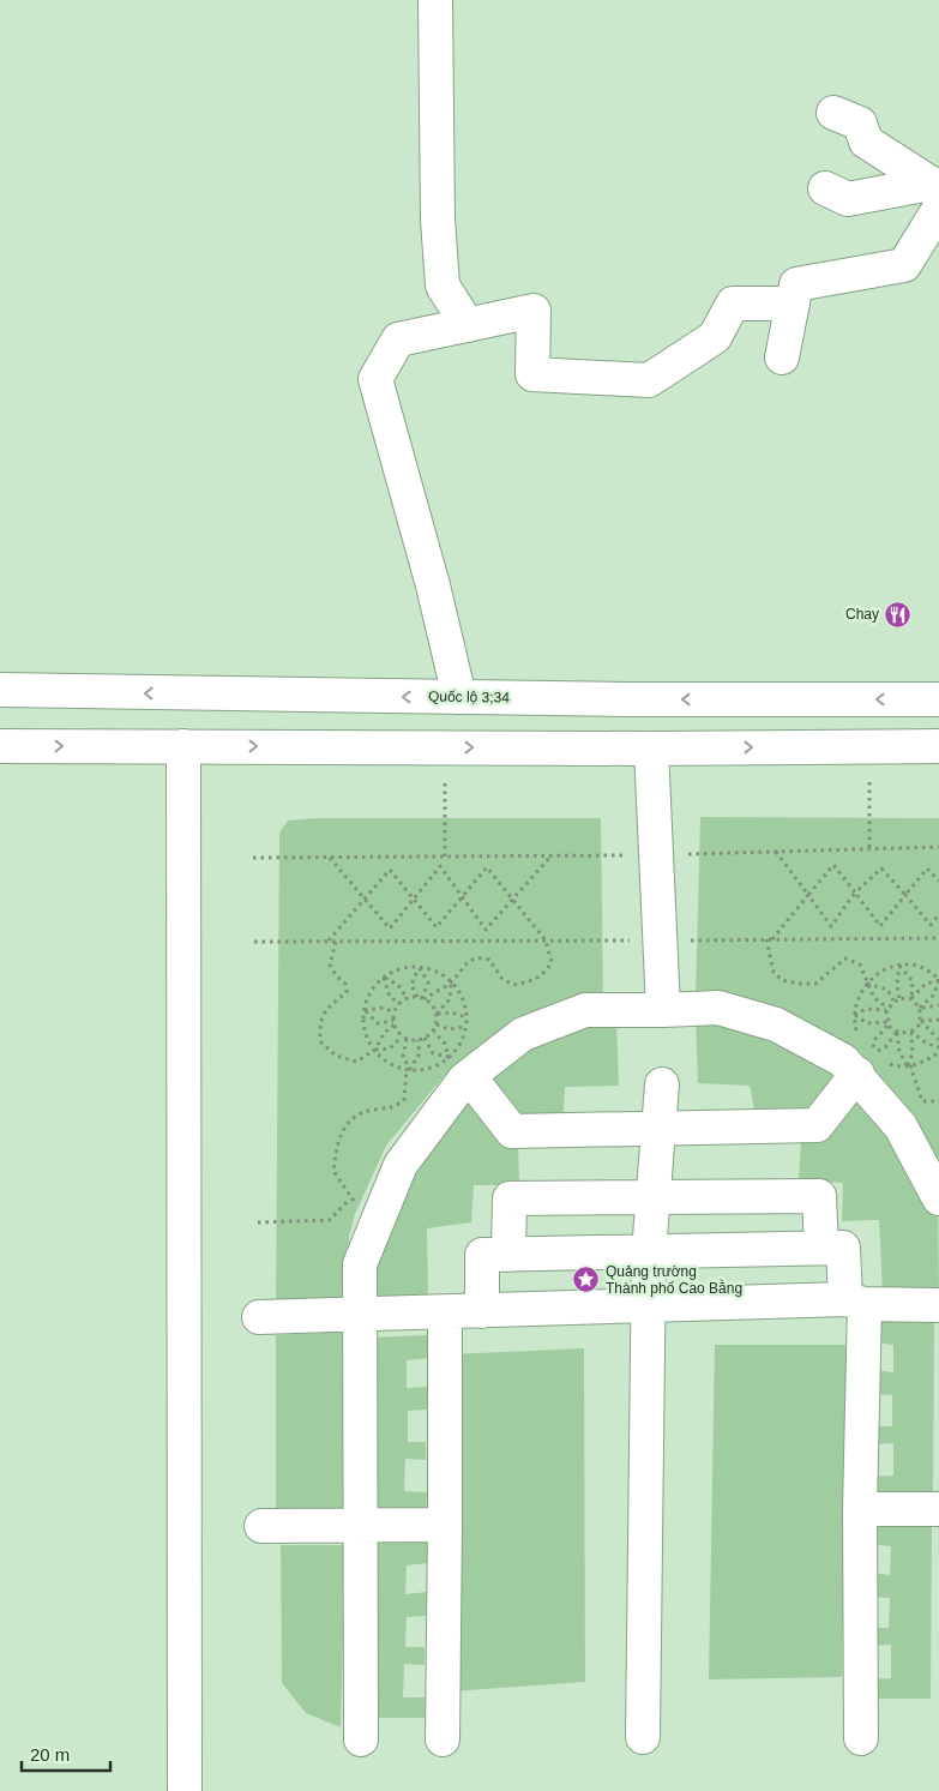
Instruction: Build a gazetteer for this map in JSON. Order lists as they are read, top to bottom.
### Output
{
  "streets": {
    "main road": ["Quốc lộ 3;34"]
  },
  "places": {
    "restaurant": ["Chay"],
    "place": ["Quảng trường Thành phố Cao Bằng"]
  },
  "scale_bar": "20 m"
}
